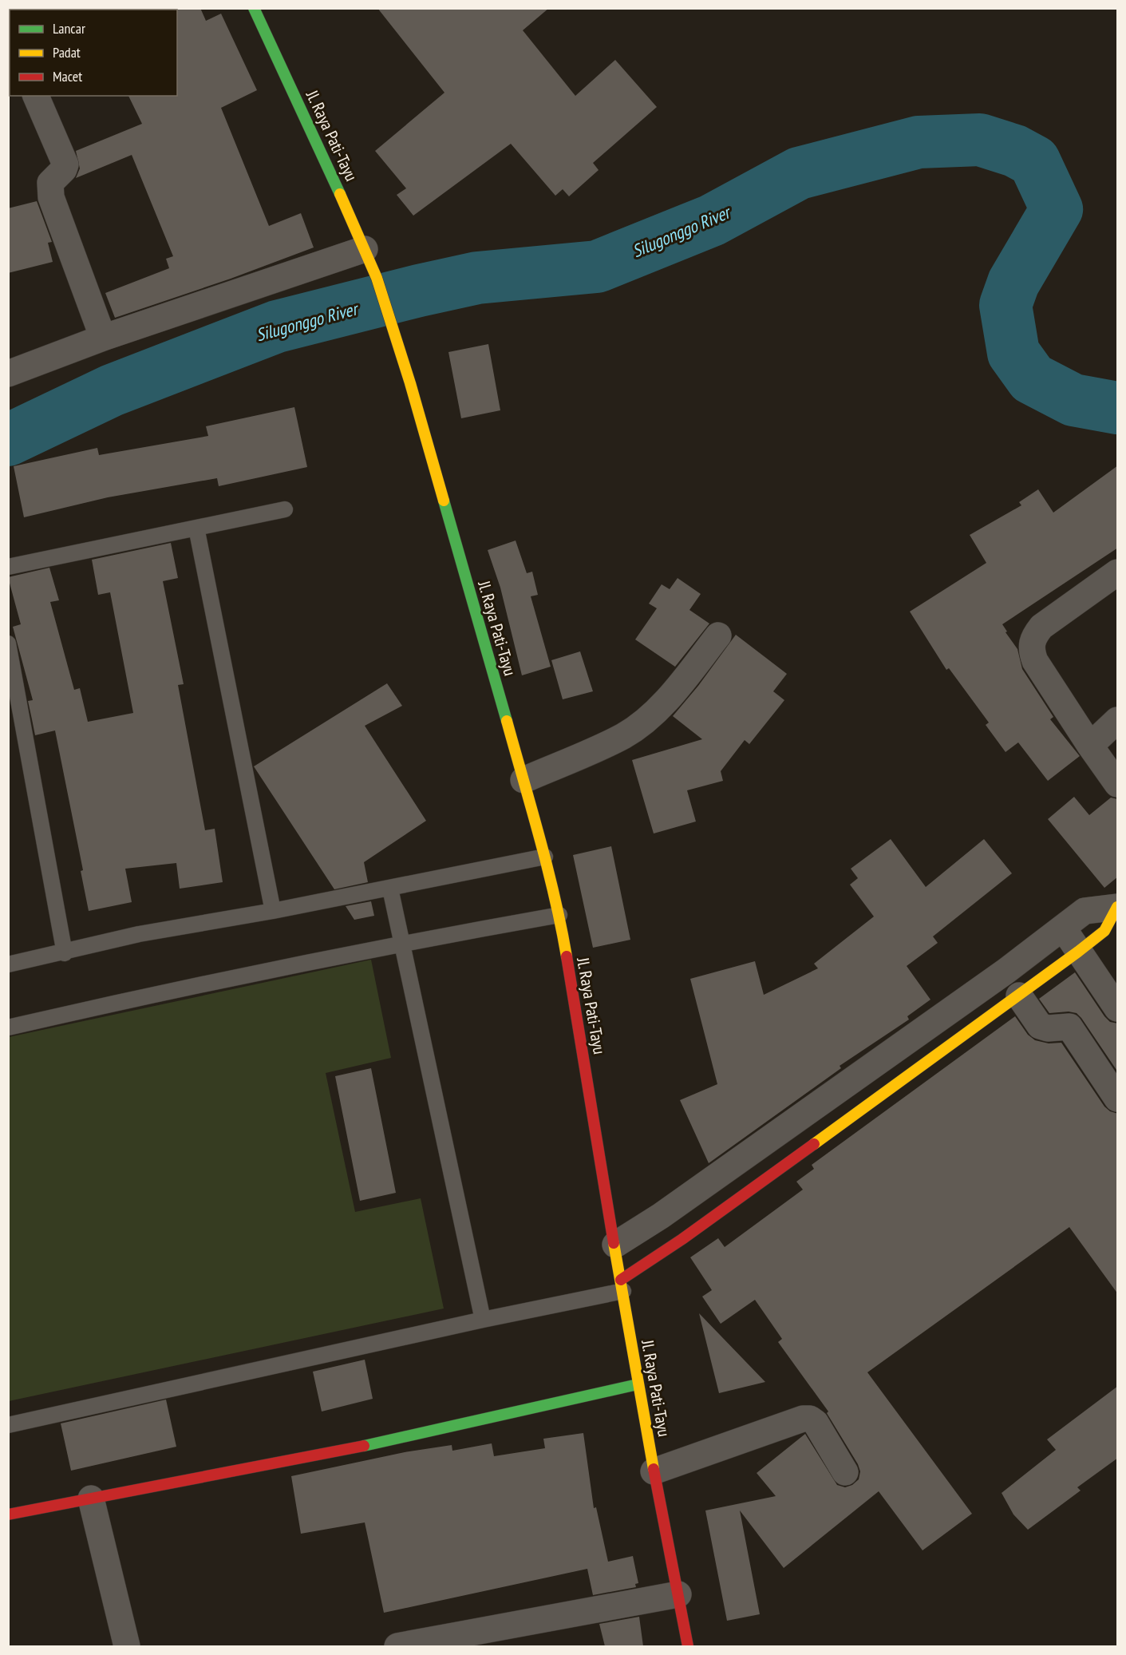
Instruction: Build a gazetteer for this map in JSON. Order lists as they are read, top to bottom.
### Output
{
  "streets": {
    "main road": ["Jl. Raya Pati-Tayu"]
  },
  "water": ["Silugonggo River"],
  "legend": ["Lancar", "Padat", "Macet"]
}
